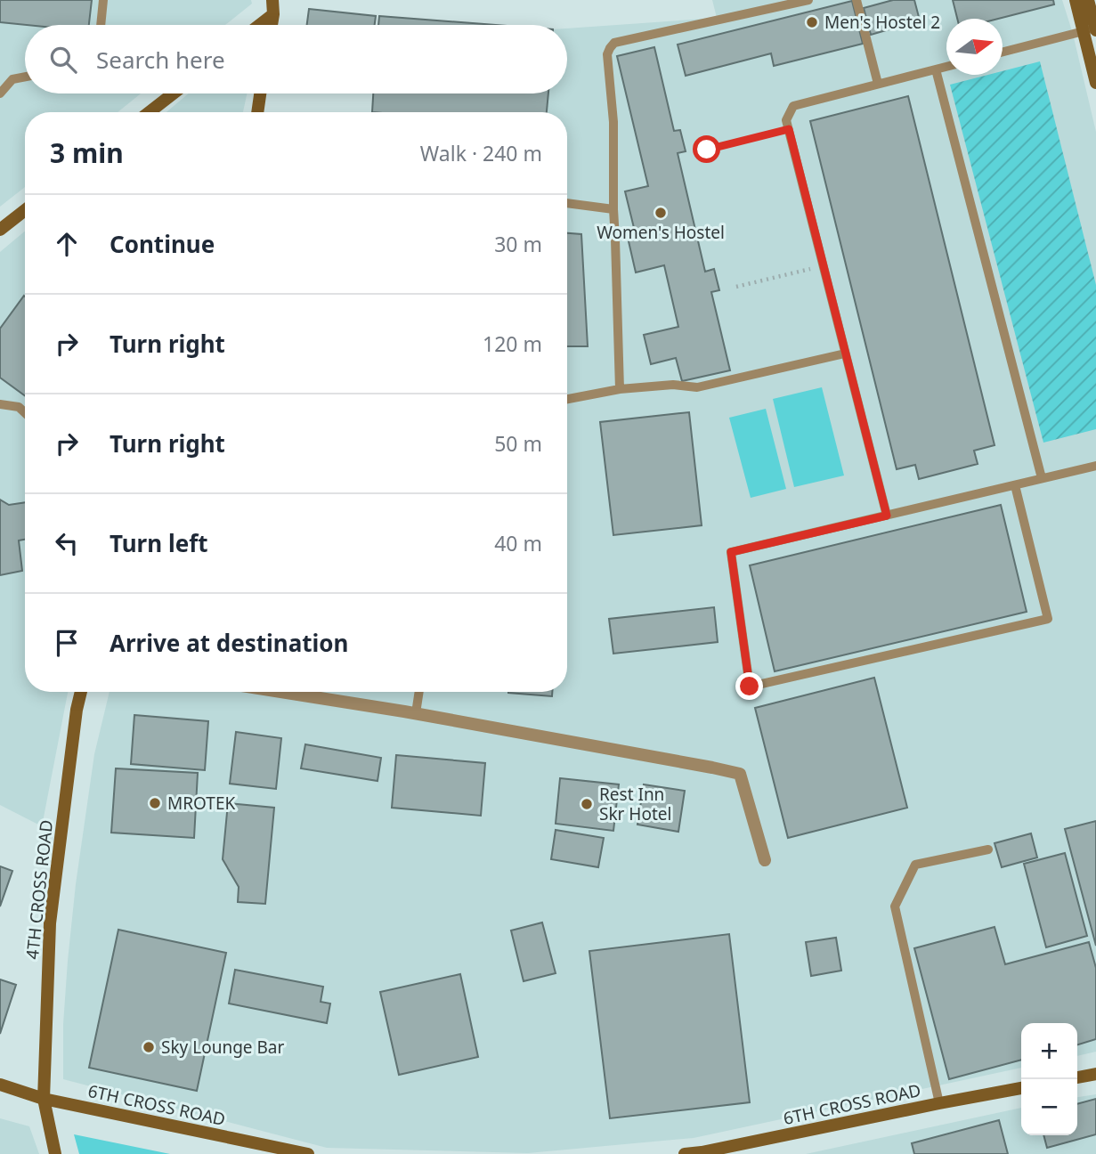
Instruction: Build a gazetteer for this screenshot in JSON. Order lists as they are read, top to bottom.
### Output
{
  "streets": {
    "street": ["4TH CROSS ROAD", "6TH CROSS ROAD"]
  },
  "crossings": [
    ["4TH CROSS ROAD", "6TH CROSS ROAD"]
  ],
  "places": [
    "Men's Hostel 2",
    "Women's Hostel",
    "MROTEK",
    "Rest Inn Skr Hotel",
    "Sky Lounge Bar"
  ],
  "north": "right",
  "page": {
    "search": "Search here",
    "heading": ["3 min", "Walk · 240 m"],
    "list": [
      ["Continue", "30 m"],
      ["Turn right", "120 m"],
      ["Turn right", "50 m"],
      ["Turn left", "40 m"],
      "Arrive at destination"
    ],
    "map_buttons": ["+", "−"]
  }
}
